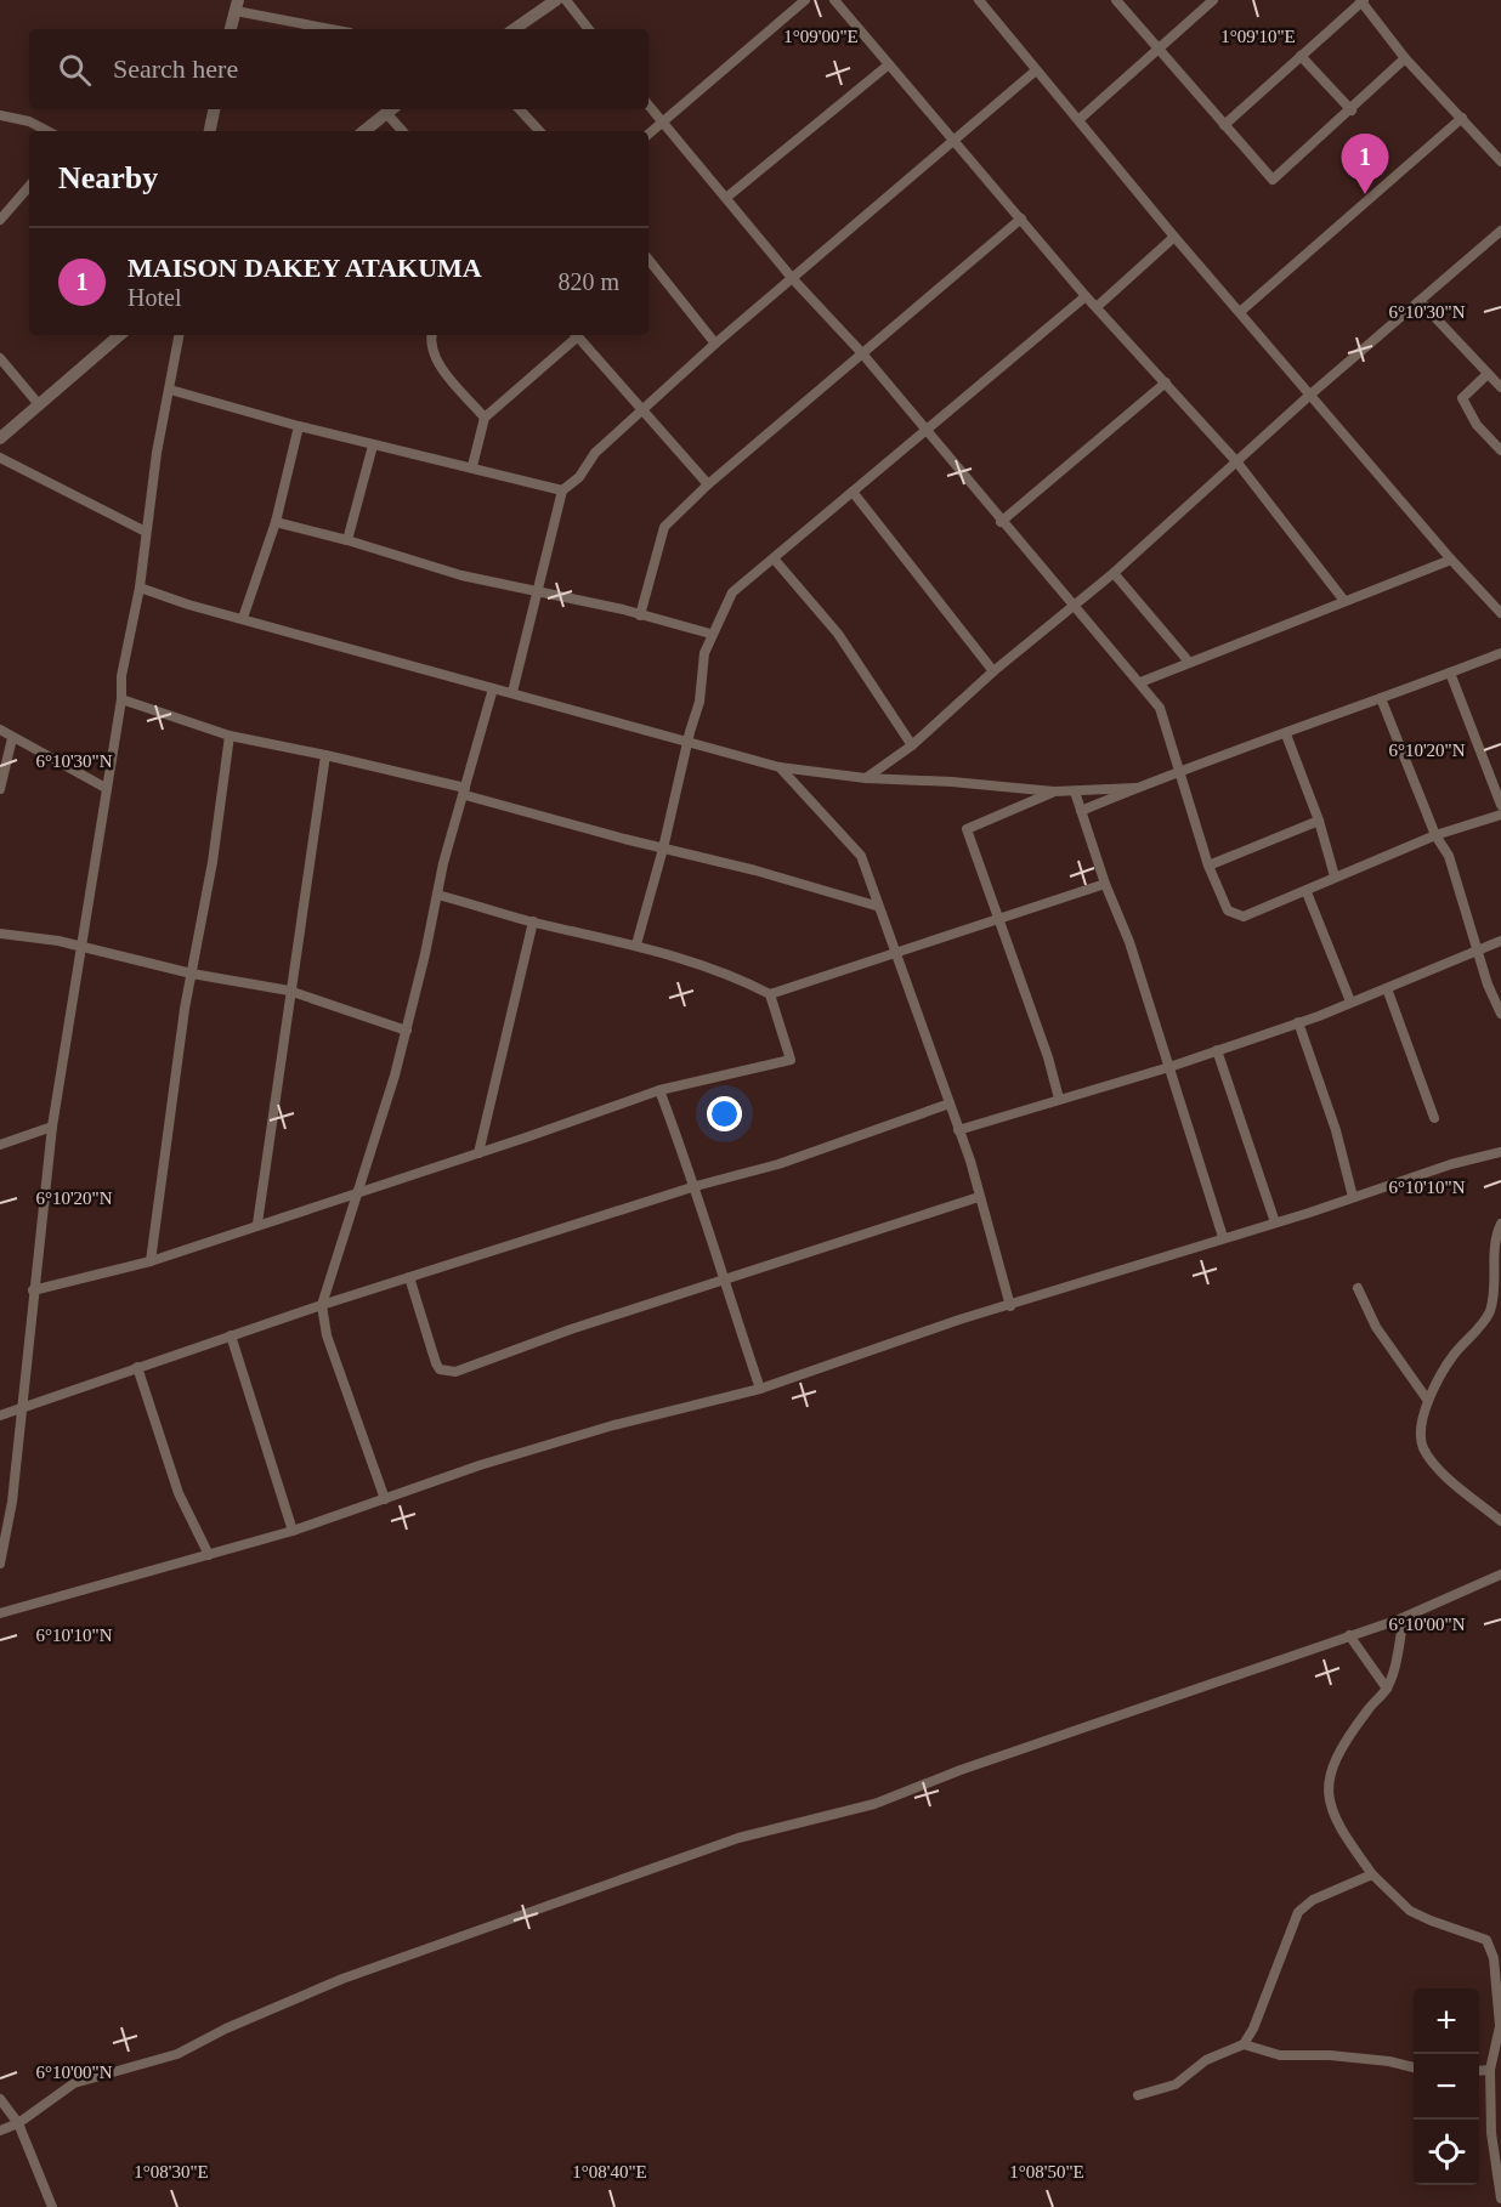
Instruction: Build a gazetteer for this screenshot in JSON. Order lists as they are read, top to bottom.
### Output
{
  "page": {
    "search": "Search here",
    "heading": "Nearby",
    "pins": "1",
    "list": [
      {
        "mark": "1",
        "name": "MAISON DAKEY ATAKUMA",
        "note": "Hotel",
        "value": "820 m"
      }
    ],
    "map_buttons": ["+", "−"]
  },
  "coordinates": [
    "1°09'00\"E",
    "1°09'10\"E",
    "6°10'30\"N",
    "6°10'20\"N",
    "6°10'10\"N",
    "6°10'00\"N",
    "1°08'30\"E",
    "1°08'40\"E",
    "1°08'50\"E"
  ]
}
